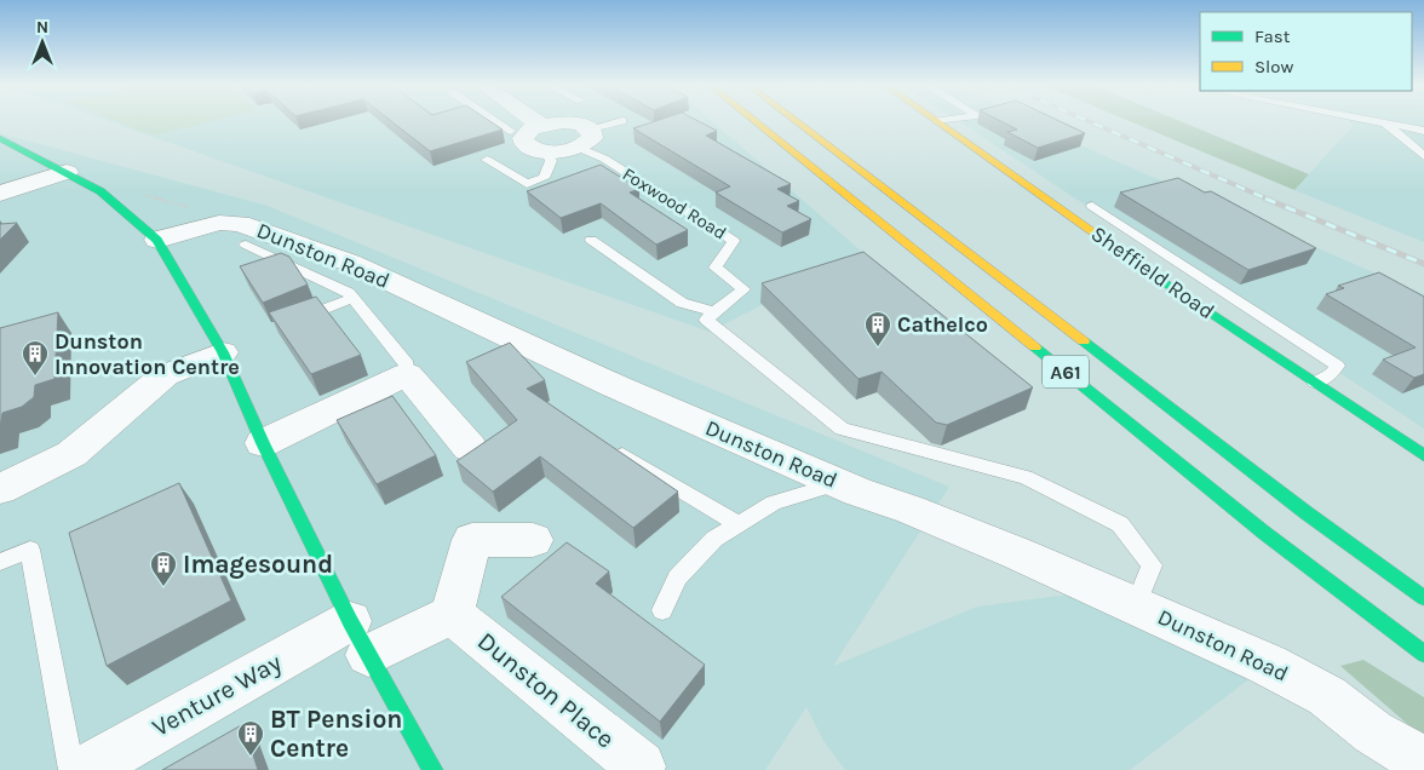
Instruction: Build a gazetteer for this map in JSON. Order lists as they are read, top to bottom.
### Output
{
  "streets": {
    "main road": ["Sheffield Road", "A61"],
    "street": ["Dunston Road", "Dunston Place", "Venture Way"],
    "lane": ["Foxwood Road"]
  },
  "places": {
    "building": [
      "Cathelco",
      "Dunston Innovation Centre",
      "Imagesound",
      "BT Pension Centre"
    ]
  },
  "legend": ["Fast", "Slow"],
  "north": "top"
}
